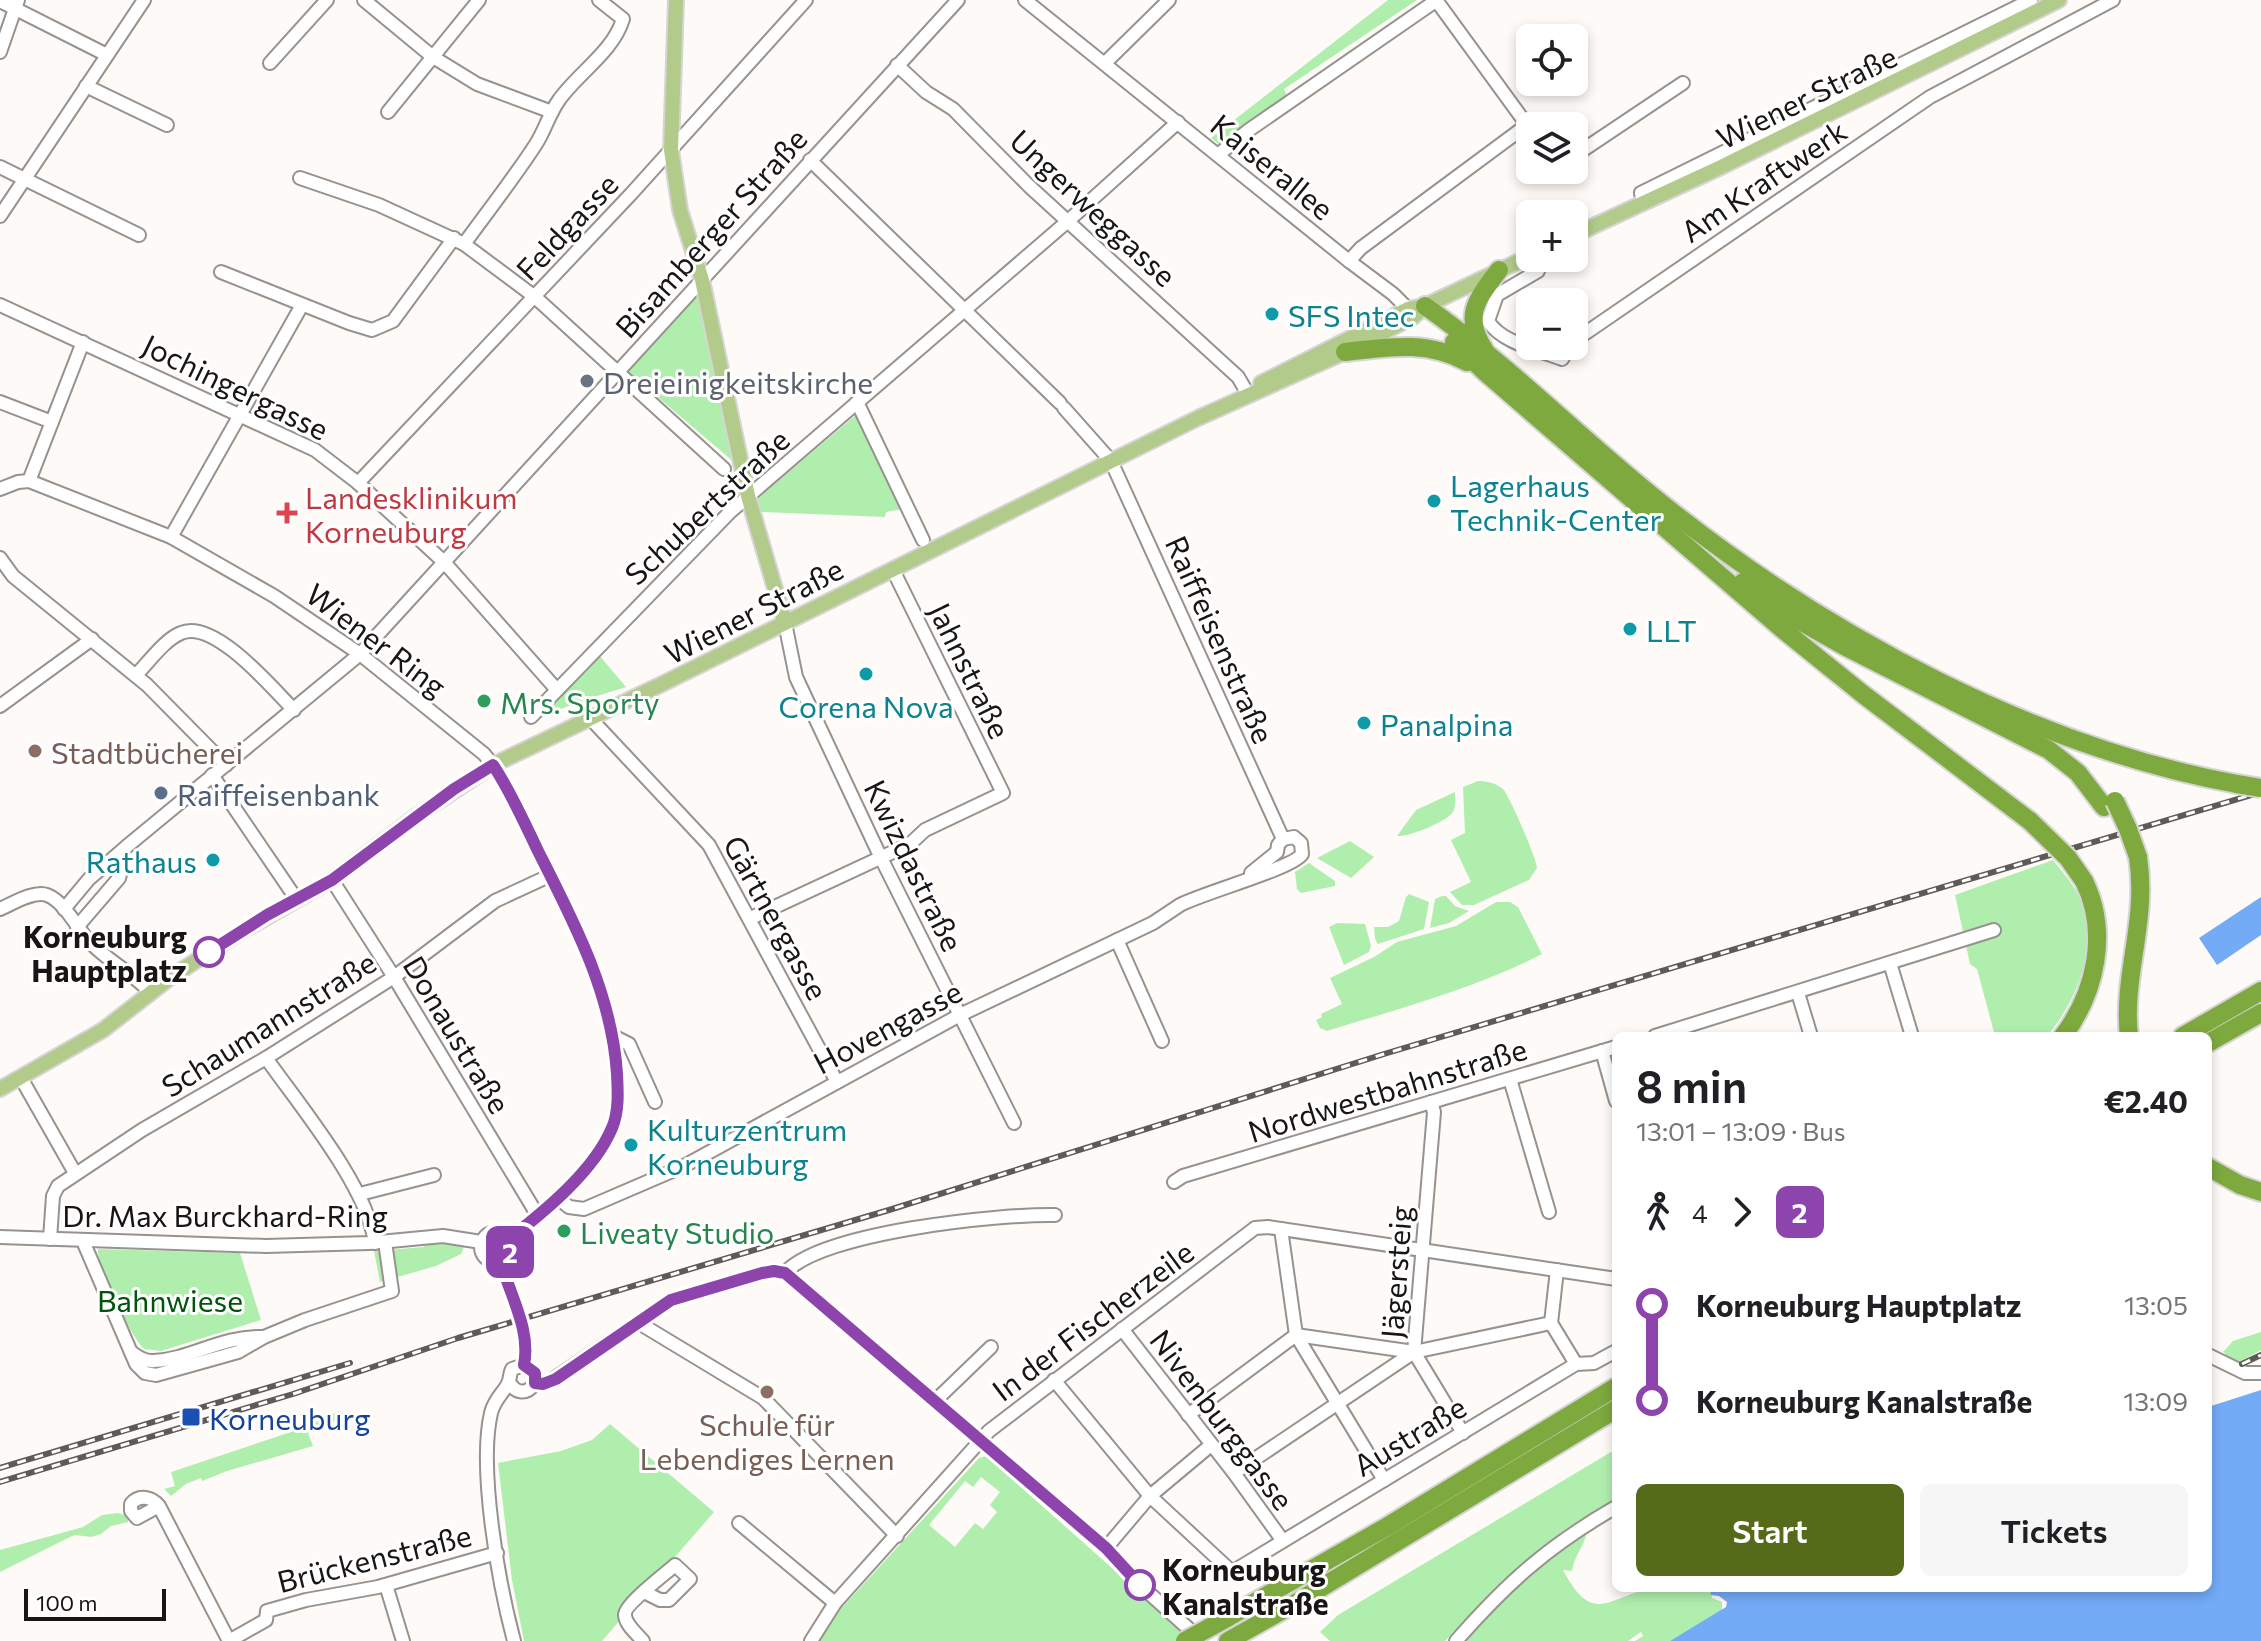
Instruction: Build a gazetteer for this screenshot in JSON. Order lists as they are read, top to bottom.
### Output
{
  "streets": {
    "main road": ["Wiener Straße"],
    "street": [
      "Kaiserallee",
      "Am Kraftwerk",
      "Ungerweggasse",
      "Feldgasse",
      "Bisamberger Straße",
      "Jochingergasse",
      "Schubertstraße",
      "Wiener Ring",
      "Raiffeisenstraße",
      "Jahnstraße",
      "Kwizdastraße",
      "Gärtnergasse",
      "Schaumannstraße",
      "Hovengasse",
      "Donaustraße",
      "Nordwestbahnstraße",
      "Dr. Max Burckhard-Ring",
      "Jägersteig",
      "In der Fischerzeile",
      "Nivenburggasse",
      "Austraße",
      "Brückenstraße"
    ]
  },
  "crossings": [
    ["Wiener Straße", "Kaiserallee"],
    ["Wiener Straße", "Ungerweggasse"],
    ["Wiener Straße", "Wiener Ring"],
    ["Wiener Straße", "Raiffeisenstraße"],
    ["Wiener Straße", "Jahnstraße"],
    ["Wiener Straße", "Kwizdastraße"],
    ["Wiener Straße", "Gärtnergasse"],
    ["Wiener Straße", "Donaustraße"],
    ["Kaiserallee", "Schubertstraße"],
    ["Ungerweggasse", "Bisamberger Straße"],
    ["Ungerweggasse", "Schubertstraße"],
    ["Feldgasse", "Jochingergasse"],
    ["Bisamberger Straße", "Jochingergasse"],
    ["Bisamberger Straße", "Wiener Ring"],
    ["Bisamberger Straße", "Raiffeisenstraße"],
    ["Jochingergasse", "Schubertstraße"],
    ["Schubertstraße", "Raiffeisenstraße"],
    ["Wiener Ring", "Schaumannstraße"],
    ["Raiffeisenstraße", "Hovengasse"],
    ["Jahnstraße", "Kwizdastraße"],
    ["Kwizdastraße", "Hovengasse"],
    ["Gärtnergasse", "Hovengasse"],
    ["Schaumannstraße", "Donaustraße"],
    ["Schaumannstraße", "Dr. Max Burckhard-Ring"],
    ["Nordwestbahnstraße", "Jägersteig"],
    ["Jägersteig", "Austraße"],
    ["In der Fischerzeile", "Nivenburggasse"],
    ["Nivenburggasse", "Austraße"]
  ],
  "parks": ["Bahnwiese"],
  "places": {
    "other": [
      "SFS Intec",
      "Dreieinigkeitskirche",
      "Lagerhaus Technik-Center",
      "LLT",
      "Corena Nova",
      "Mrs. Sporty",
      "Panalpina",
      "Stadtbücherei",
      "Raiffeisenbank",
      "Rathaus",
      "Korneuburg Hauptplatz",
      "Kulturzentrum Korneuburg",
      "Liveaty Studio",
      "Schule für Lebendiges Lernen",
      "Korneuburg Kanalstraße"
    ],
    "health": ["Landesklinikum Korneuburg"],
    "transit": ["Korneuburg"]
  },
  "lines": ["bus line 2"],
  "scale_bar": "100 m",
  "page": {
    "on_map": "2",
    "map_buttons": ["+", "−"],
    "heading": ["8 min", "13:01 – 13:09 · Bus", "€2.40"],
    "legs": ["4", "2"],
    "list": [
      {
        "name": "Korneuburg Hauptplatz",
        "value": "13:05"
      },
      {
        "name": "Korneuburg Kanalstraße",
        "value": "13:09"
      }
    ],
    "buttons": ["Start", "Tickets"],
    "scale": "100 m"
  }
}
